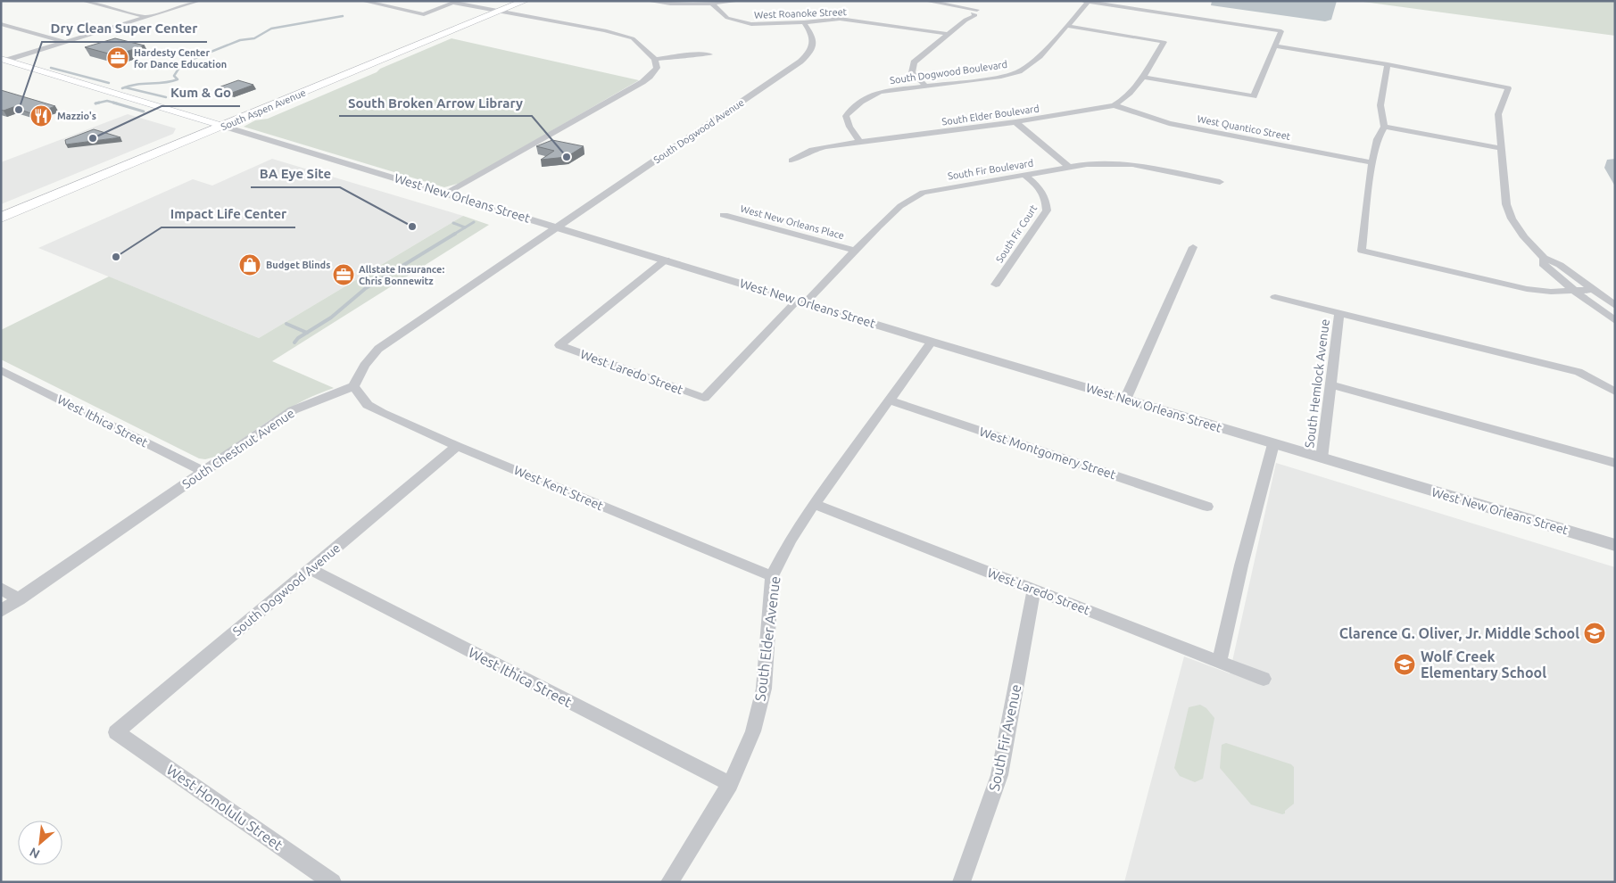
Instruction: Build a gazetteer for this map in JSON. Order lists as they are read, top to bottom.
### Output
{
  "streets": {
    "main road": ["South Aspen Avenue", "West New Orleans Street"],
    "street": [
      "West Roanoke Street",
      "South Dogwood Boulevard",
      "South Elder Boulevard",
      "West Quantico Street",
      "South Dogwood Avenue",
      "South Fir Boulevard",
      "West New Orleans Place",
      "South Fir Court",
      "West Laredo Street",
      "South Hemlock Avenue",
      "West Ithica Street",
      "South Chestnut Avenue",
      "West Montgomery Street",
      "West Kent Street",
      "South Elder Avenue",
      "South Fir Avenue",
      "West Honolulu Street"
    ]
  },
  "crossings": [
    ["West Roanoke Street", "South Dogwood Avenue"],
    ["South Dogwood Boulevard", "South Elder Boulevard"],
    ["South Aspen Avenue", "West New Orleans Street"],
    ["South Elder Boulevard", "West Quantico Street"],
    ["South Dogwood Avenue", "West New Orleans Street"],
    ["South Dogwood Avenue", "West Ithica Street"],
    ["South Dogwood Avenue", "West Kent Street"],
    ["South Dogwood Avenue", "West Honolulu Street"],
    ["South Fir Boulevard", "West New Orleans Street"],
    ["South Fir Boulevard", "West New Orleans Place"],
    ["South Fir Boulevard", "South Fir Court"],
    ["South Fir Boulevard", "West Laredo Street"],
    ["West New Orleans Street", "West Laredo Street"],
    ["West New Orleans Street", "South Hemlock Avenue"],
    ["West New Orleans Street", "South Elder Avenue"],
    ["West Laredo Street", "South Elder Avenue"],
    ["West Laredo Street", "South Fir Avenue"],
    ["West Ithica Street", "South Chestnut Avenue"],
    ["West Ithica Street", "South Elder Avenue"],
    ["South Chestnut Avenue", "West Kent Street"],
    ["West Montgomery Street", "South Elder Avenue"],
    ["West Kent Street", "South Elder Avenue"]
  ],
  "places": {
    "office": ["Hardesty Center for Dance Education", "Allstate Insurance: Chris Bonnewitz"],
    "other": [
      "Dry Clean Super Center",
      "Kum & Go",
      "South Broken Arrow Library",
      "BA Eye Site",
      "Impact Life Center"
    ],
    "restaurant": ["Mazzio's"],
    "shop": ["Budget Blinds"],
    "school or university": ["Clarence G. Oliver, Jr. Middle School", "Wolf Creek Elementary School"]
  },
  "north": "bottom left"
}
